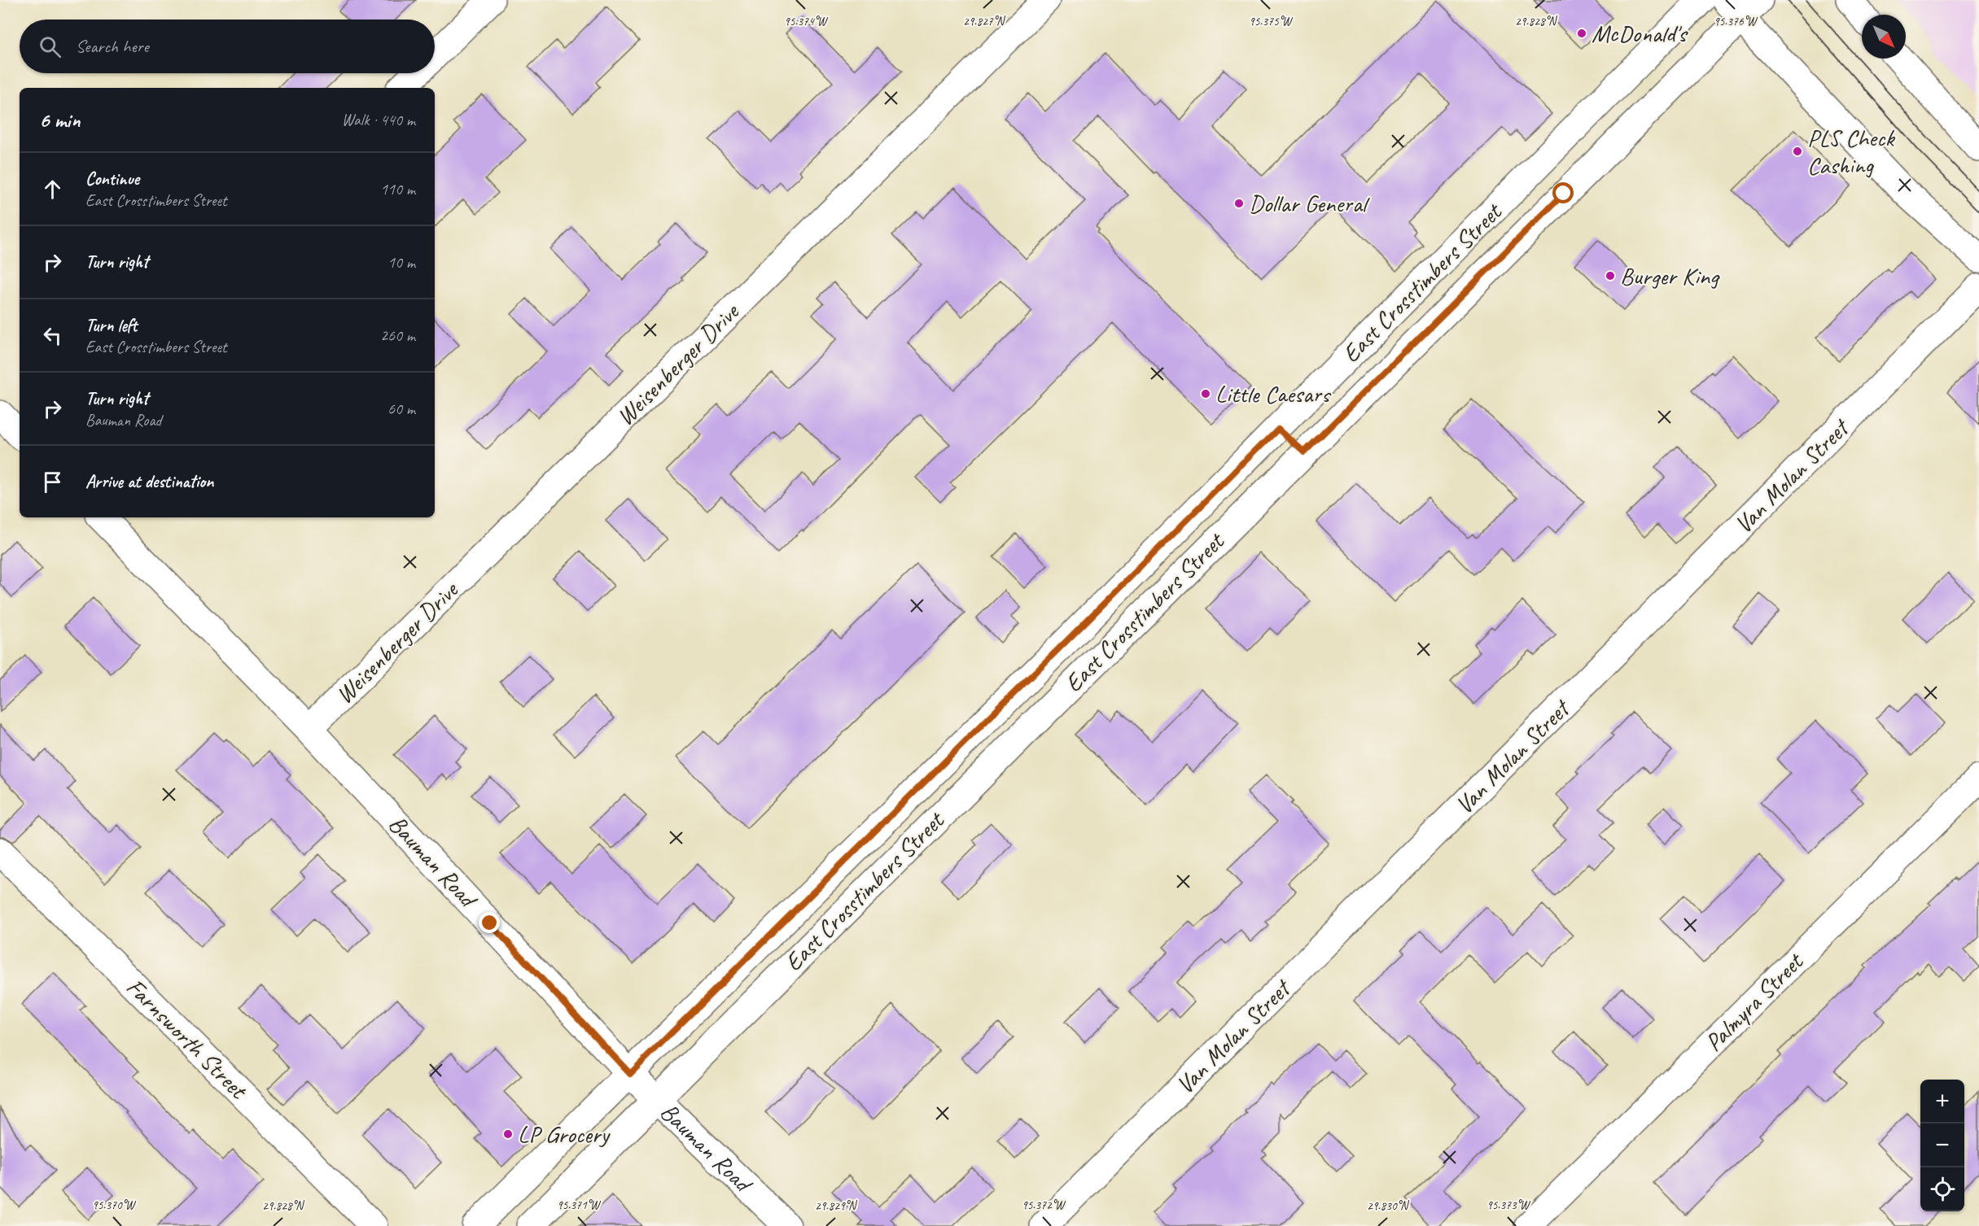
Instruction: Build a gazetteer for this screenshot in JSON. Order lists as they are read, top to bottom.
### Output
{
  "streets": {
    "street": [
      "East Crosstimbers Street",
      "Weisenberger Drive",
      "Van Molan Street",
      "Bauman Road",
      "Palmyra Street",
      "Farnsworth Street"
    ]
  },
  "crossings": [
    ["East Crosstimbers Street", "Bauman Road"],
    ["Weisenberger Drive", "Bauman Road"]
  ],
  "places": [
    "McDonald's",
    "PLS Check Cashing",
    "Dollar General",
    "Burger King",
    "Little Caesars",
    "LP Grocery"
  ],
  "north": "bottom right",
  "page": {
    "search": "Search here",
    "heading": ["6 min", "Walk · 440 m"],
    "list": [
      ["Continue", "East Crosstimbers Street", "110 m"],
      ["Turn right", "10 m"],
      ["Turn left", "East Crosstimbers Street", "260 m"],
      ["Turn right", "Bauman Road", "60 m"],
      "Arrive at destination"
    ],
    "map_buttons": ["+", "−"]
  },
  "coordinates": [
    "29.827°N",
    "29.828°N",
    "95.374°W",
    "95.375°W",
    "95.376°W",
    "95.370°W",
    "95.371°W",
    "95.372°W",
    "95.373°W",
    "29.829°N",
    "29.830°N"
  ]
}
